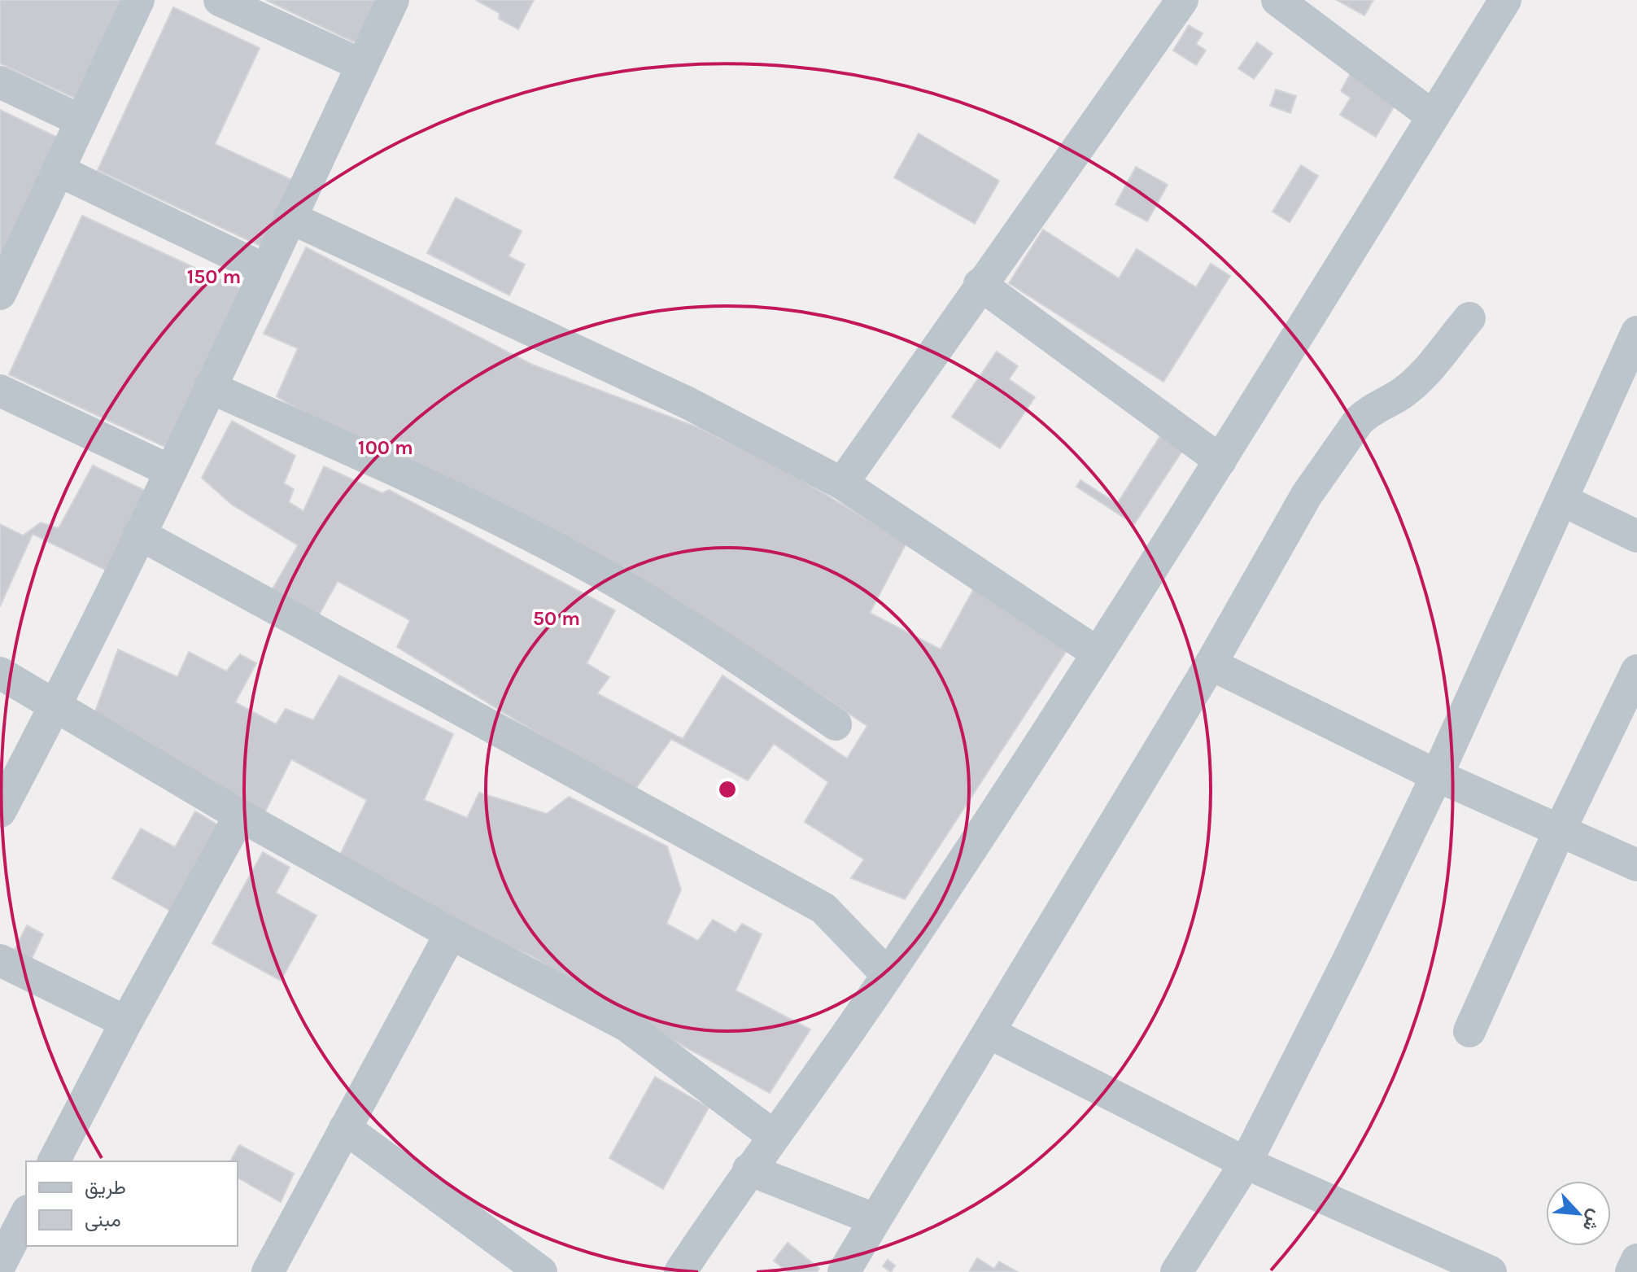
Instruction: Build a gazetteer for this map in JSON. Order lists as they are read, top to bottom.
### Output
{
  "legend": ["طريق", "مبنى"],
  "north": "bottom right",
  "rings": ["150 m", "100 m", "50 m"]
}
